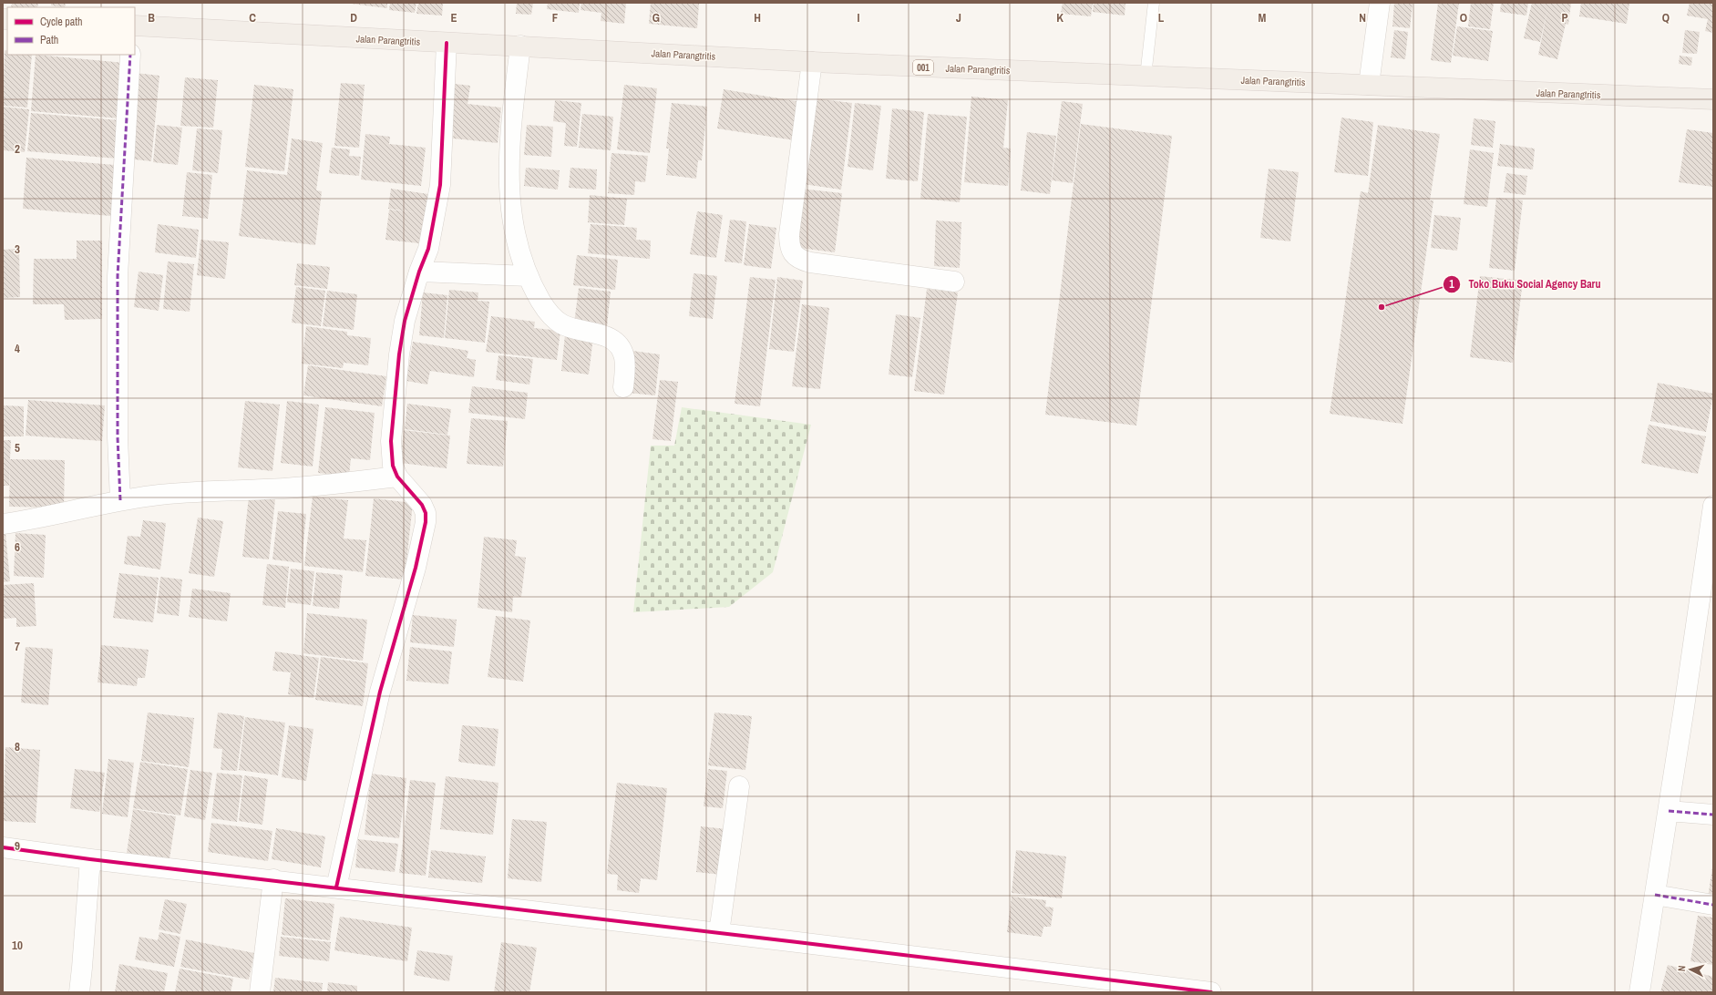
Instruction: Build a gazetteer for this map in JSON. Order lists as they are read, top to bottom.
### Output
{
  "streets": {
    "main road": ["Jalan Parangtritis", "001"]
  },
  "places": ["Toko Buku Social Agency Baru"],
  "legend": ["Cycle path", "Path"],
  "north": "left",
  "grid": {
    "columns": [
      "B",
      "C",
      "D",
      "E",
      "F",
      "G",
      "H",
      "I",
      "J",
      "K",
      "L",
      "M",
      "N",
      "O",
      "P",
      "Q"
    ],
    "rows": [
      "2",
      "3",
      "4",
      "5",
      "6",
      "7",
      "8",
      "9",
      "10"
    ]
  }
}
